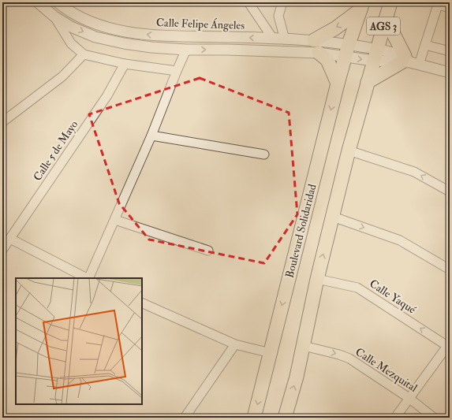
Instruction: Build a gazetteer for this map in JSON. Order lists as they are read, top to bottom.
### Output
{
  "streets": {
    "main road": ["AGS 3", "Boulevard Solidaridad"],
    "street": [
      "Calle Felipe Ángeles",
      "Calle 5 de Mayo",
      "Calle Yaqué",
      "Calle Mezquital"
    ]
  },
  "crossings": [
    ["Calle Felipe Ángeles", "AGS 3"],
    ["Calle Felipe Ángeles", "Boulevard Solidaridad"],
    ["AGS 3", "Boulevard Solidaridad"]
  ],
  "one_way": ["Calle Mezquital"]
}
